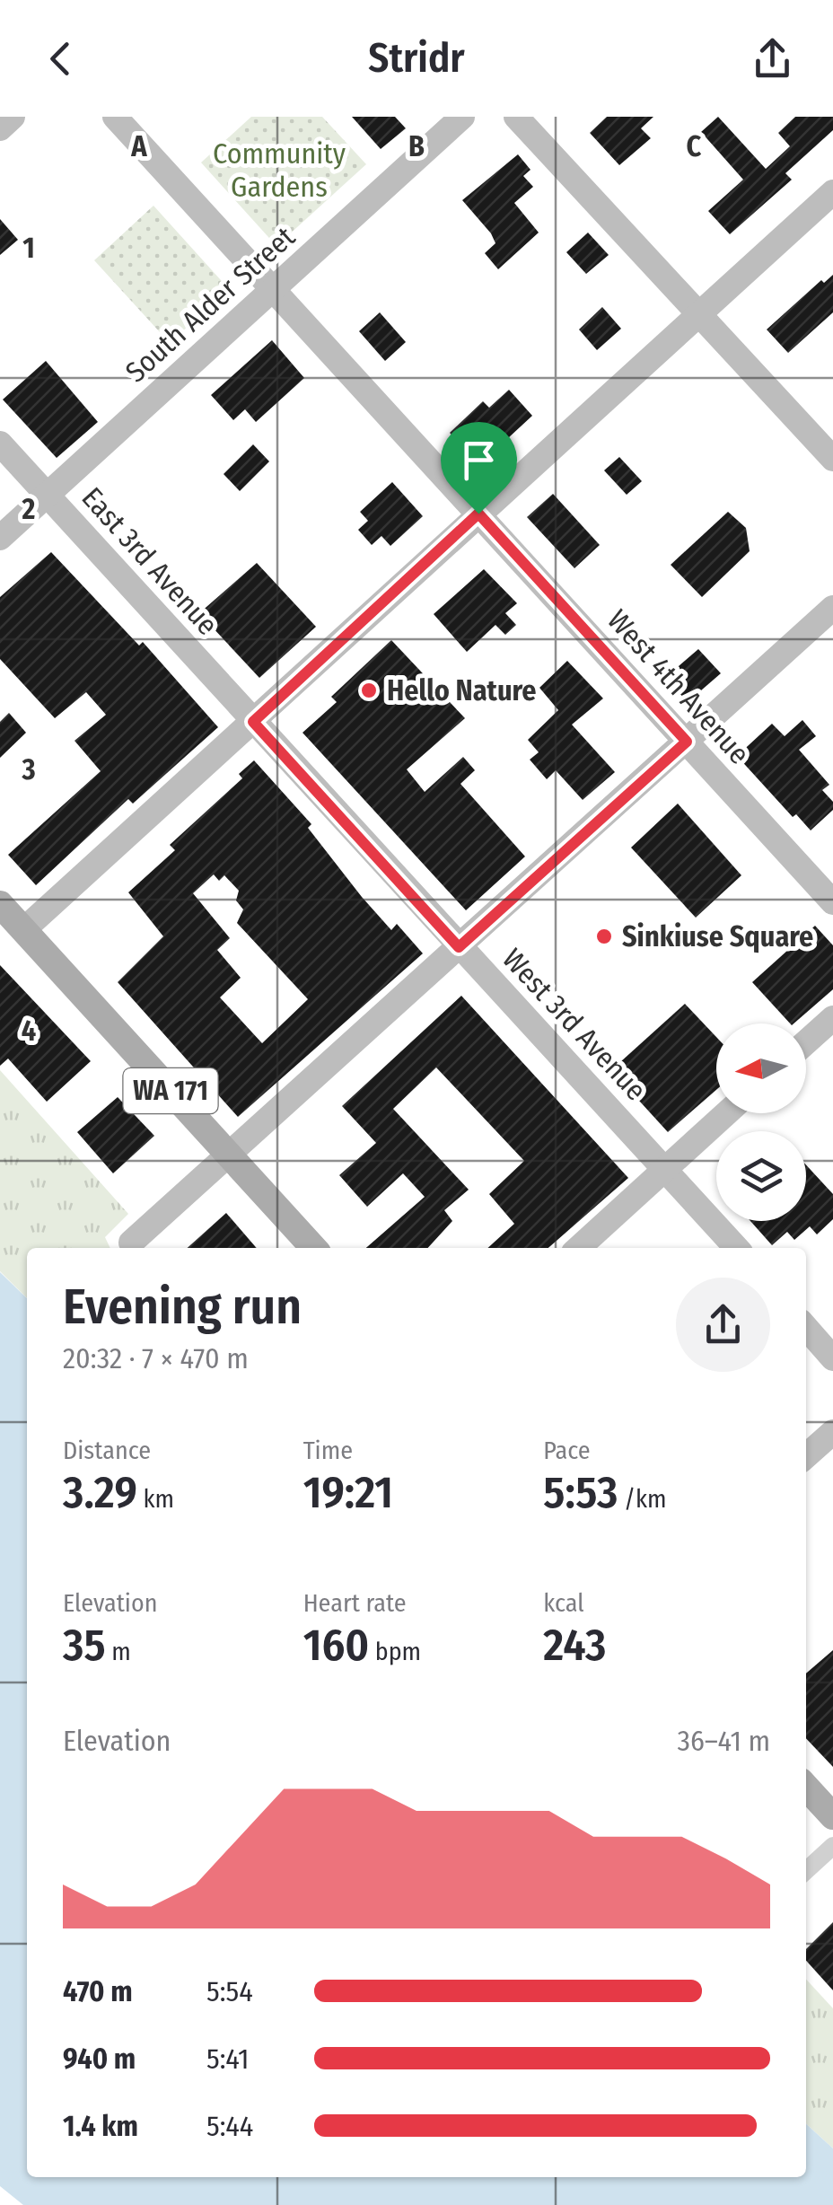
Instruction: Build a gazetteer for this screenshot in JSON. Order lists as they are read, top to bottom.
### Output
{
  "streets": {
    "main road": [
      "South Alder Street",
      "East 3rd Avenue",
      "West 4th Avenue",
      "West 3rd Avenue",
      "WA 171"
    ]
  },
  "crossings": [
    ["South Alder Street", "East 3rd Avenue"],
    ["South Alder Street", "West 4th Avenue"],
    ["East 3rd Avenue", "West 3rd Avenue"]
  ],
  "parks": ["Community Gardens"],
  "places": ["Hello Nature", "Sinkiuse Square"],
  "north": "left",
  "page": {
    "header": "Stridr",
    "heading": ["Evening run", "20:32 · 7 × 470 m"],
    "stats": [
      ["Distance", "3.29 km"],
      ["Time", "19:21"],
      ["Pace", "5:53 /km"],
      ["Elevation", "35 m"],
      ["Heart rate", "160 bpm"],
      ["kcal", "243"]
    ],
    "chart": ["Elevation", "36–41 m"],
    "list": [
      {
        "name": "470 m",
        "note": "5:54"
      },
      {
        "name": "940 m",
        "note": "5:41"
      },
      {
        "name": "1.4 km",
        "note": "5:44"
      }
    ]
  },
  "grid": {
    "columns": ["A", "B", "C"],
    "rows": [
      "1",
      "2",
      "3",
      "4"
    ]
  }
}
